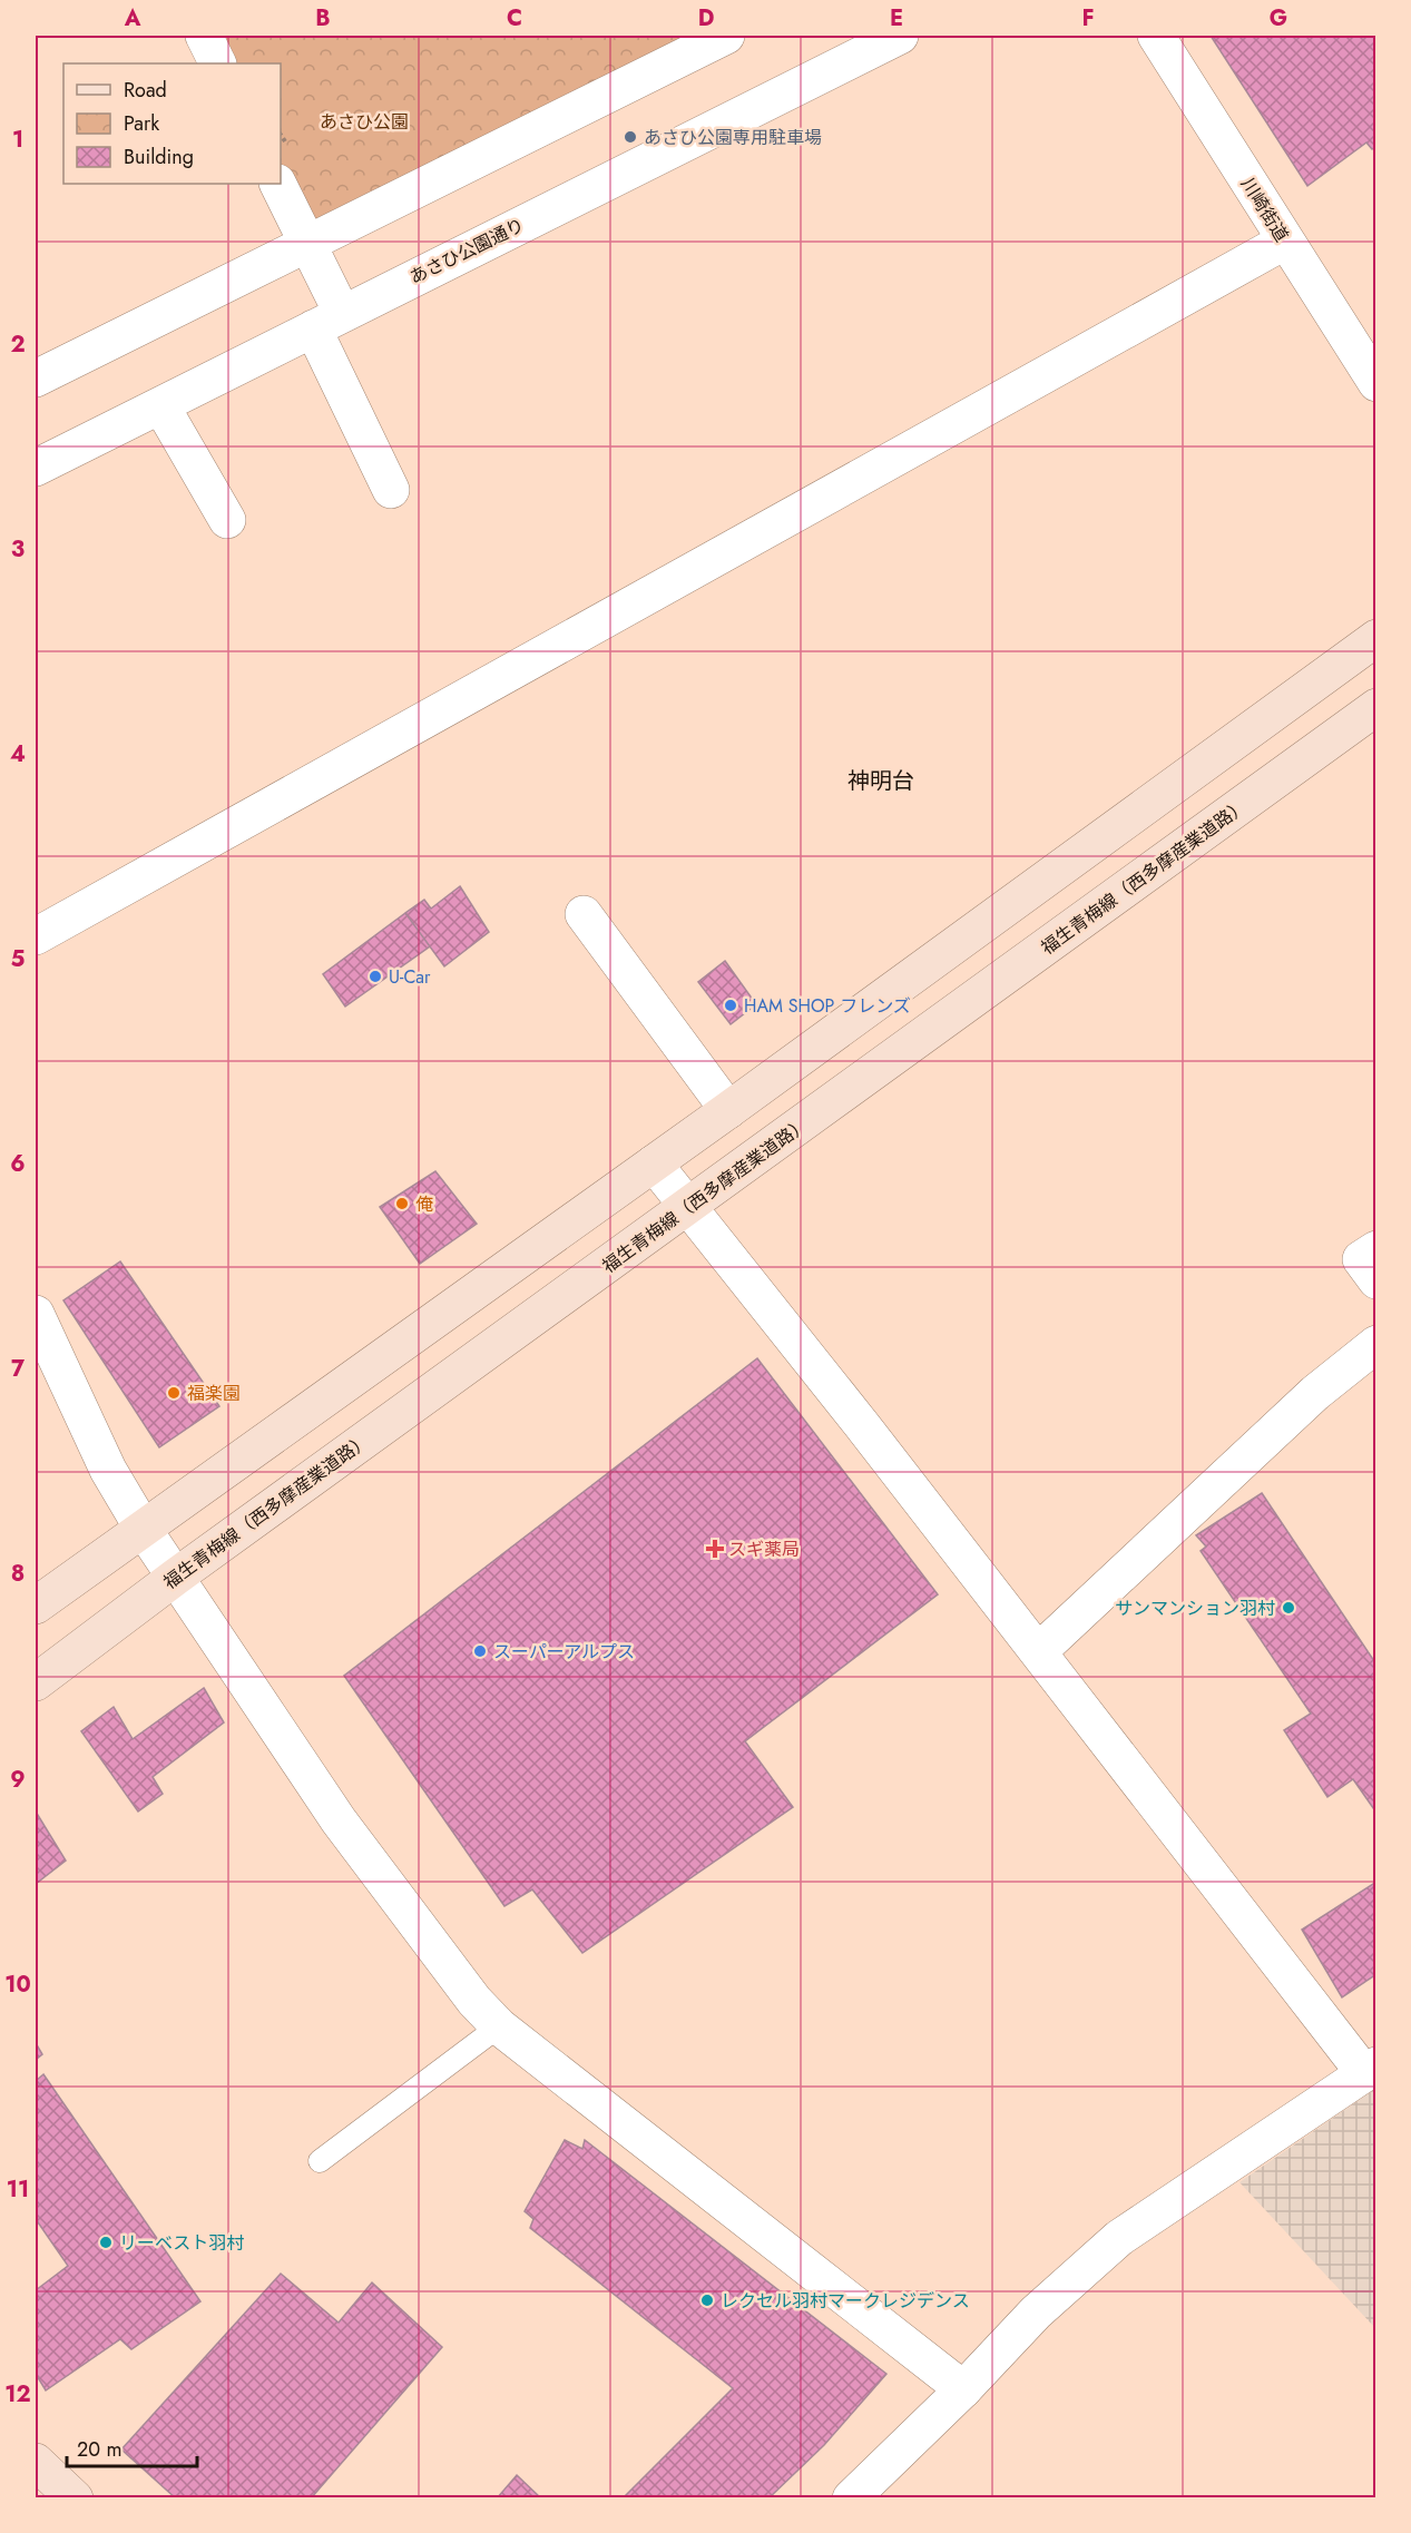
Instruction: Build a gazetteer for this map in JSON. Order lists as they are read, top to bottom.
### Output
{
  "streets": {
    "main road": ["福生青梅線（西多摩産業道路）"],
    "street": ["川崎街道", "あさひ公園通り"]
  },
  "districts": ["神明台"],
  "parks": ["あさひ公園"],
  "places": {
    "other": [
      "あさひ公園専用駐車場",
      "U-Car",
      "HAM SHOP フレンズ",
      "俺",
      "福楽園",
      "サンマンション羽村",
      "スーパーアルプス",
      "リーベスト羽村",
      "レクセル羽村マークレジデンス"
    ],
    "health": ["スギ薬局"]
  },
  "legend": ["Road", "Park", "Building"],
  "scale_bar": "20 m",
  "grid": {
    "columns": [
      "A",
      "B",
      "C",
      "D",
      "E",
      "F",
      "G"
    ],
    "rows": [
      "1",
      "2",
      "3",
      "4",
      "5",
      "6",
      "7",
      "8",
      "9",
      "10",
      "11",
      "12"
    ]
  }
}
